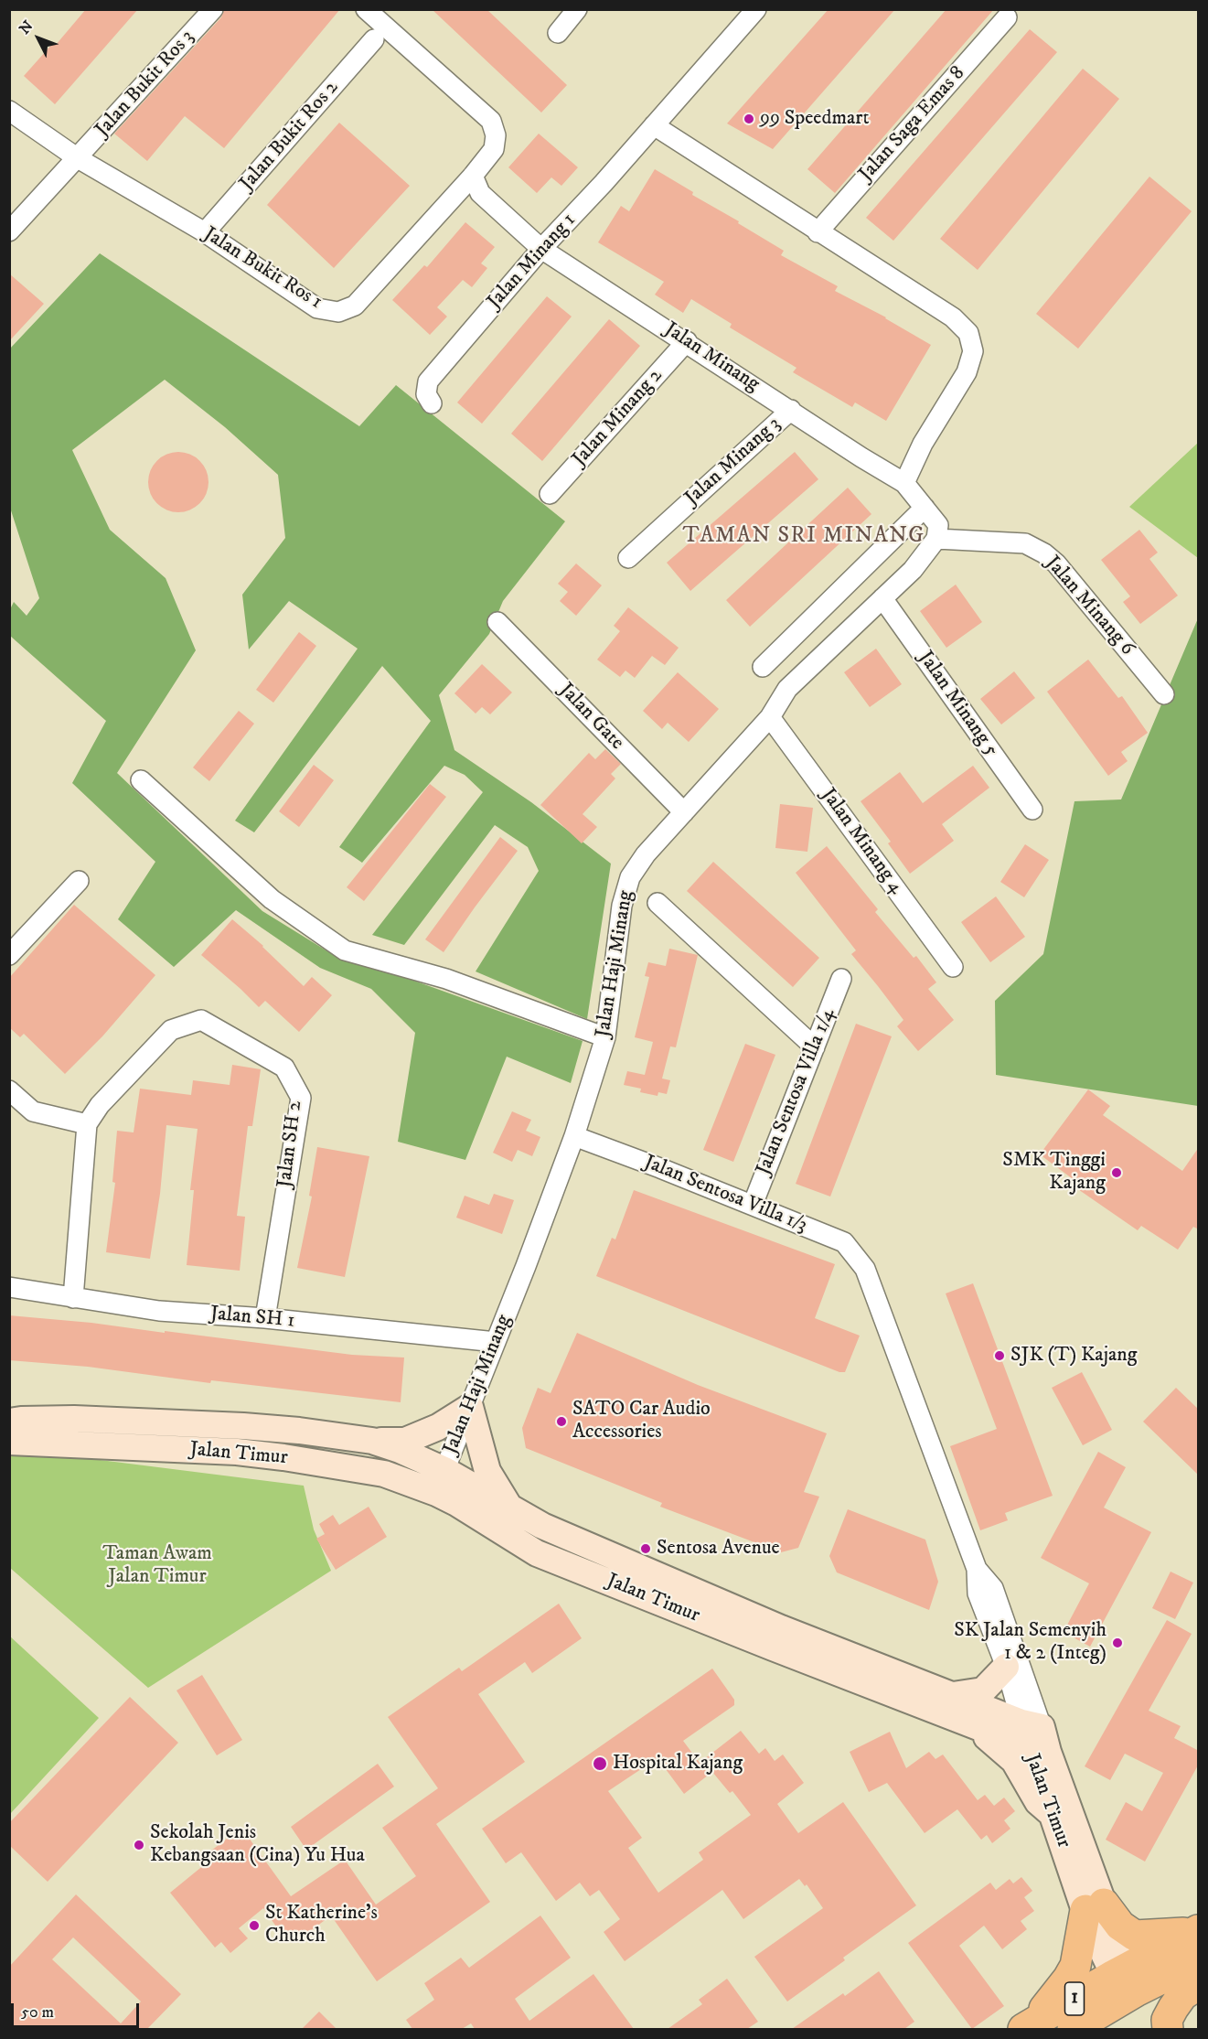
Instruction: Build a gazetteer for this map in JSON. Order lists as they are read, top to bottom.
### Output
{
  "streets": {
    "main road": ["Jalan Timur", "1"],
    "street": [
      "Jalan Bukit Ros 3",
      "Jalan Saga Emas 8",
      "Jalan Bukit Ros 2",
      "Jalan Minang 1",
      "Jalan Bukit Ros 1",
      "Jalan Minang",
      "Jalan Minang 2",
      "Jalan Minang 3",
      "Jalan Minang 6",
      "Jalan Minang 5",
      "Jalan Gate",
      "Jalan Minang 4",
      "Jalan Haji Minang",
      "Jalan Sentosa Villa 1/4",
      "Jalan SH 2",
      "Jalan Sentosa Villa 1/3",
      "Jalan SH 1"
    ]
  },
  "crossings": [
    ["Jalan Bukit Ros 3", "Jalan Bukit Ros 1"],
    ["Jalan Bukit Ros 2", "Jalan Bukit Ros 1"],
    ["Jalan Minang 1", "Jalan Minang"],
    ["Jalan Bukit Ros 1", "Jalan Minang"],
    ["Jalan Minang", "Jalan Minang 2"],
    ["Jalan Minang", "Jalan Minang 3"],
    ["Jalan Minang", "Jalan Minang 6"],
    ["Jalan Minang", "Jalan Haji Minang"],
    ["Jalan Minang 6", "Jalan Haji Minang"],
    ["Jalan Minang 5", "Jalan Haji Minang"],
    ["Jalan Gate", "Jalan Haji Minang"],
    ["Jalan Minang 4", "Jalan Haji Minang"],
    ["Jalan Haji Minang", "Jalan Sentosa Villa 1/3"],
    ["Jalan Haji Minang", "Jalan SH 1"],
    ["Jalan Haji Minang", "Jalan Timur"],
    ["Jalan Sentosa Villa 1/4", "Jalan Sentosa Villa 1/3"],
    ["Jalan SH 2", "Jalan SH 1"],
    ["Jalan Timur", "1"]
  ],
  "districts": ["TAMAN SRI MINANG"],
  "parks": ["Taman Awam Jalan Timur"],
  "places": [
    "99 Speedmart",
    "SMK Tinggi Kajang",
    "SJK (T) Kajang",
    "SATO Car Audio Accessories",
    "Sentosa Avenue",
    "SK Jalan Semenyih 1 & 2 (Integ)",
    "Hospital Kajang",
    "Sekolah Jenis Kebangsaan (Cina) Yu Hua",
    "St Katherine's Church"
  ],
  "scale_bar": "50 m",
  "north": "top left"
}
